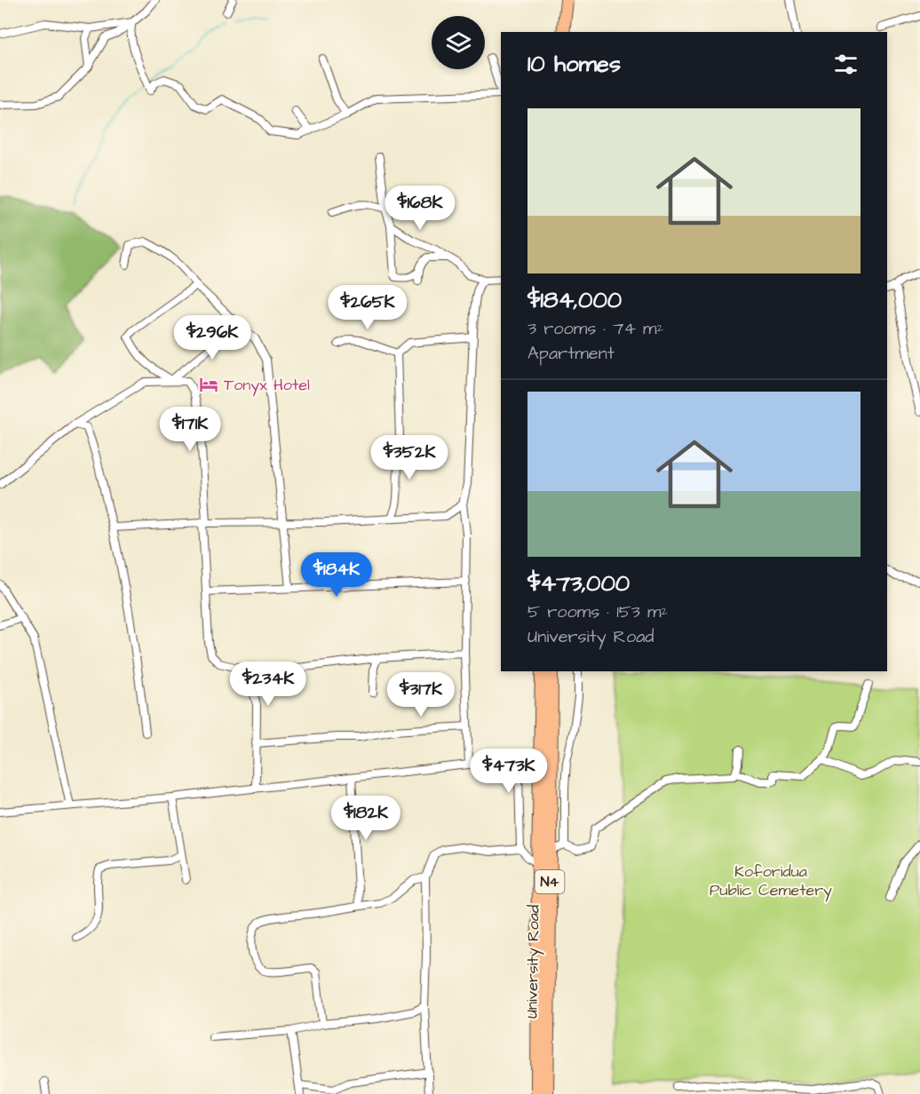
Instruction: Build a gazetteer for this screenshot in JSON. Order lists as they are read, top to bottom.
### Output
{
  "streets": {
    "highway": ["N4", "University Road"]
  },
  "parks": ["Koforidua Public Cemetery"],
  "places": {
    "hotel": ["Tonyx Hotel"]
  },
  "page": {
    "heading": "10 homes",
    "list": [
      {
        "name": "$184,000",
        "note": "3 rooms · 74 m² · Apartment"
      },
      {
        "name": "$473,000",
        "note": "5 rooms · 153 m² · University Road"
      }
    ],
    "price": [
      "$168K",
      "$265K",
      "$296K",
      "$171K",
      "$352K",
      "$184K",
      "$234K",
      "$317K",
      "$473K",
      "$182K"
    ]
  }
}
